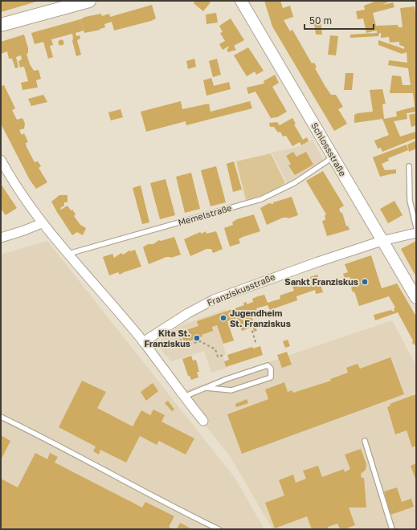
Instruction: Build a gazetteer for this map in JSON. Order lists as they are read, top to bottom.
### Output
{
  "streets": {
    "street": ["Schlossstraße", "Franziskusstraße"],
    "lane": ["Memelstraße"]
  },
  "crossings": [
    ["Schlossstraße", "Memelstraße"],
    ["Schlossstraße", "Franziskusstraße"]
  ],
  "places": ["Sankt Franziskus", "Jugendheim St. Franziskus", "Kita St. Franziskus"],
  "scale_bar": "50 m"
}
